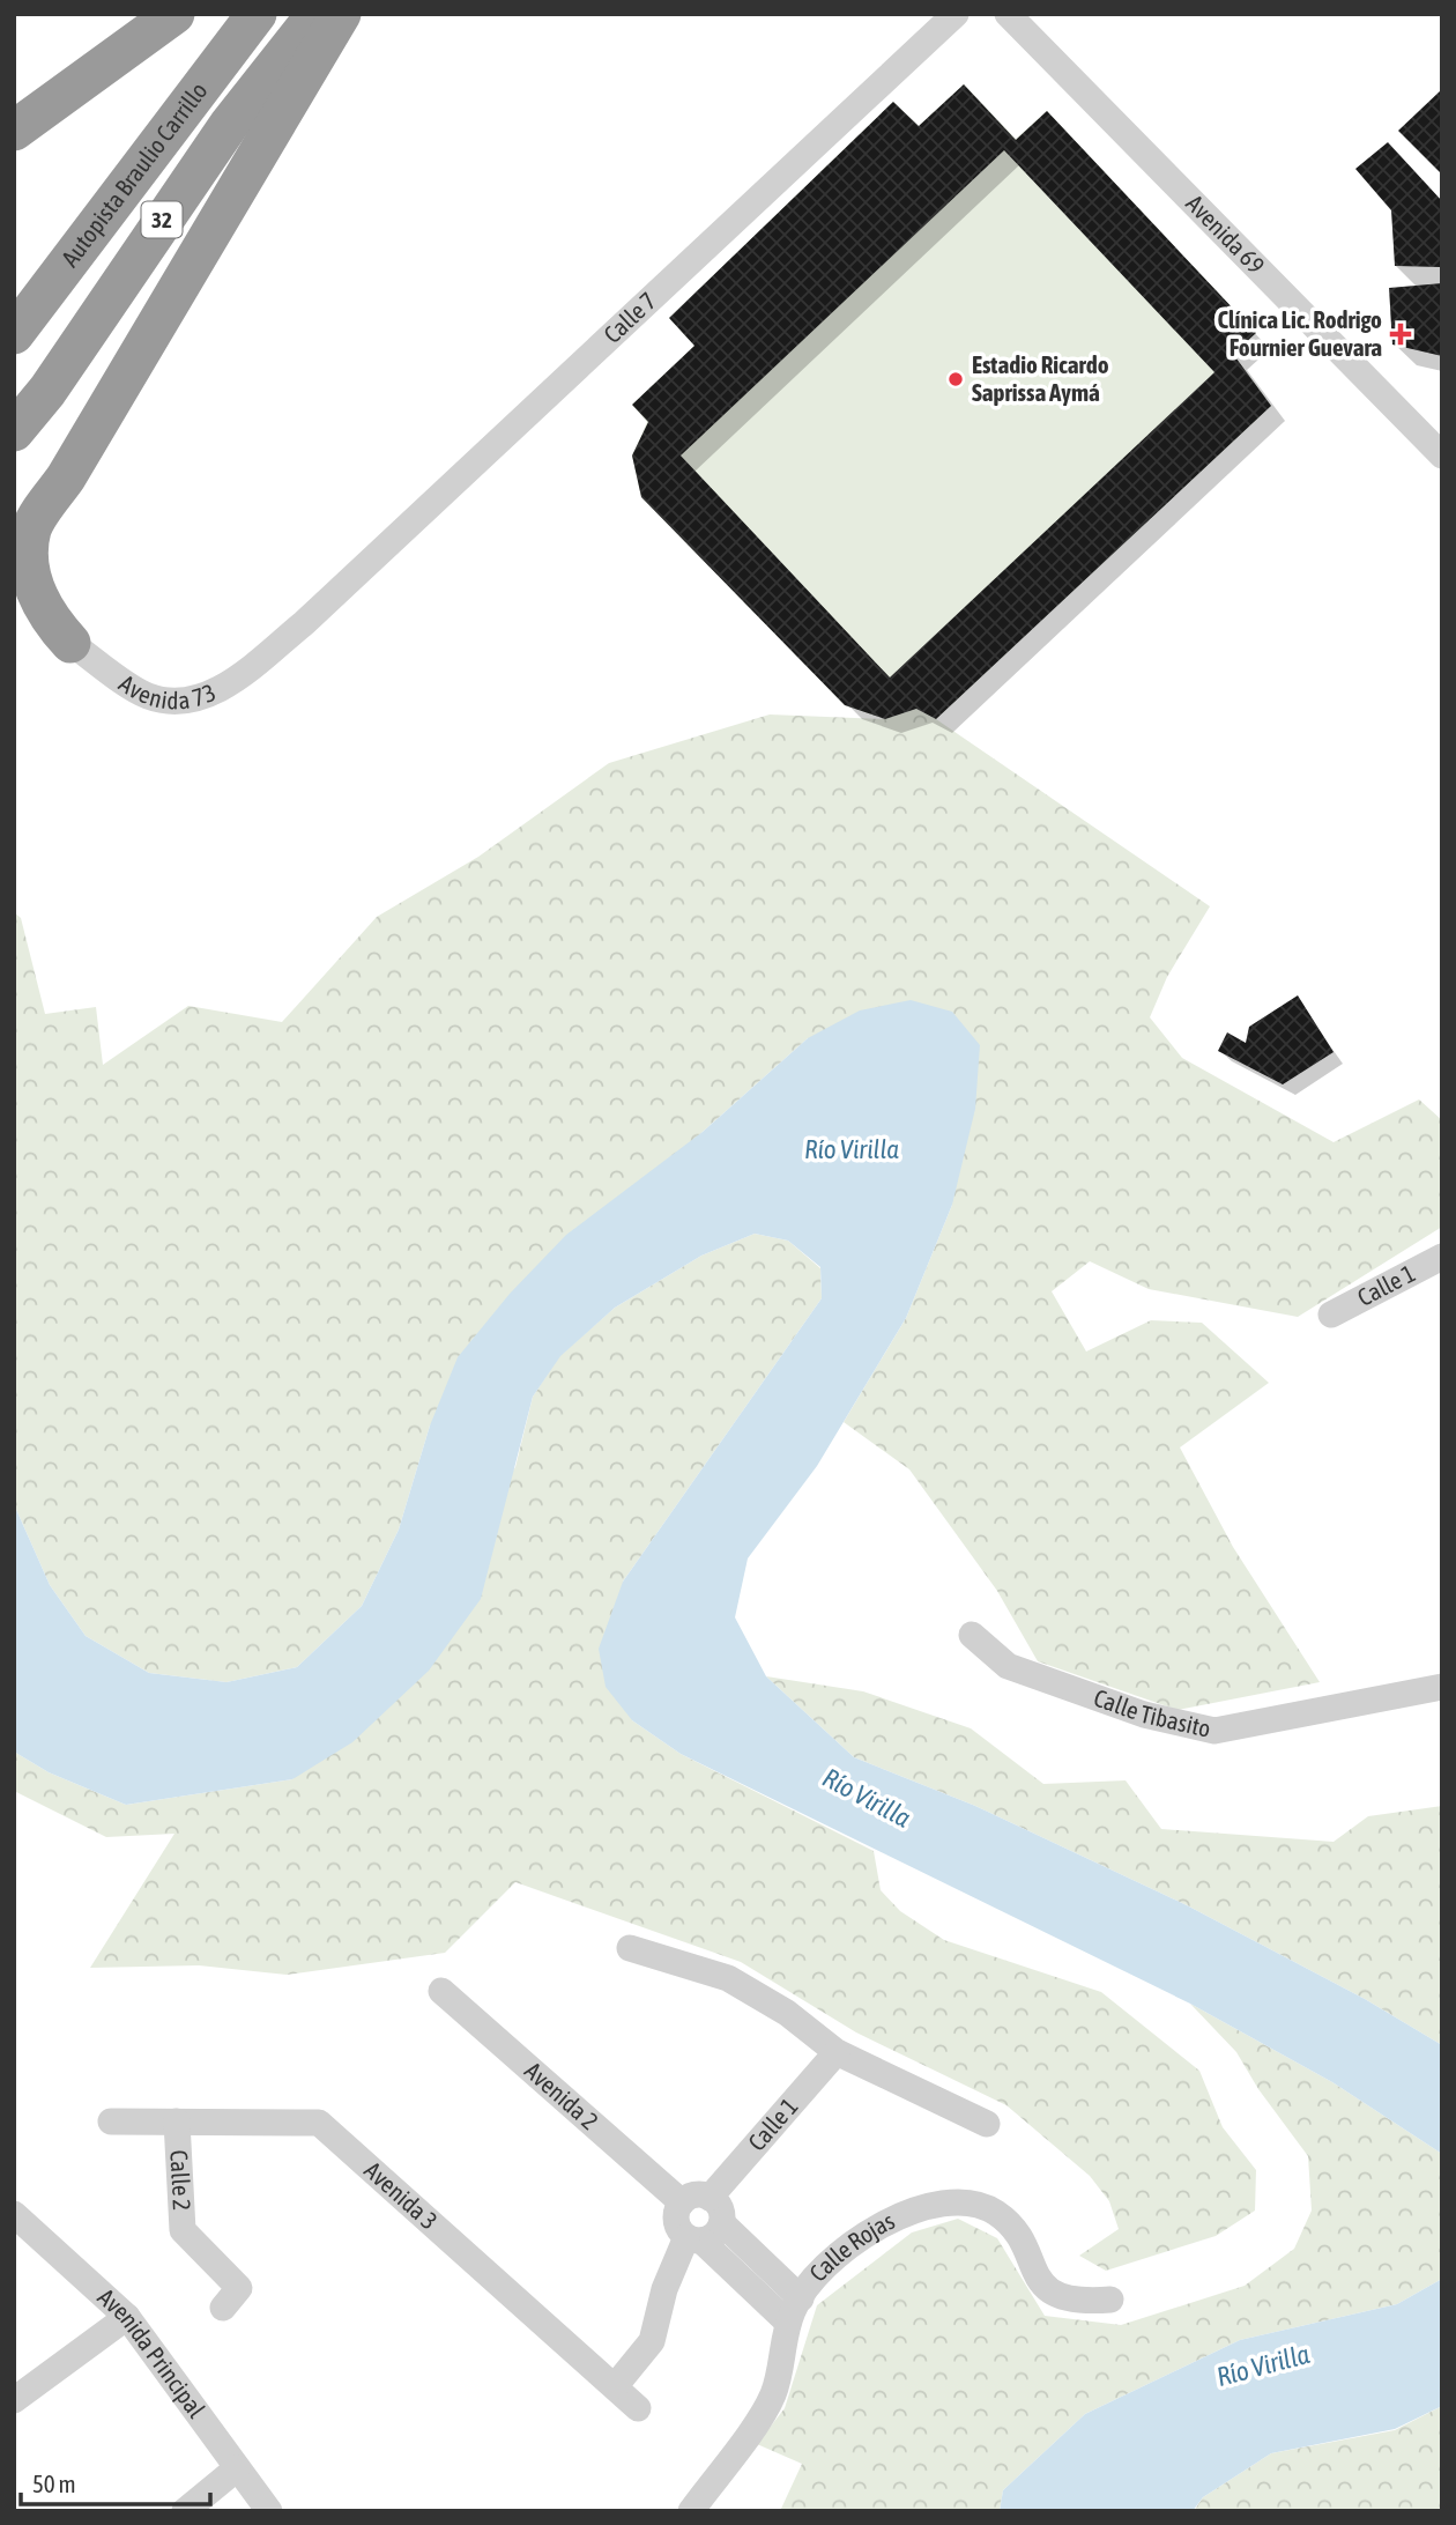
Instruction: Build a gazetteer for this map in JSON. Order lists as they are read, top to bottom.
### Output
{
  "streets": {
    "highway": ["Autopista Braulio Carrillo", "32"],
    "street": [
      "Avenida 69",
      "Calle 7",
      "Avenida 73",
      "Calle 1",
      "Calle Tibasito",
      "Avenida 2",
      "Calle 2",
      "Avenida 3",
      "Calle Rojas",
      "Avenida Principal"
    ]
  },
  "crossings": [
    ["Calle 7", "Avenida 73"],
    ["Calle 1", "Avenida 2"],
    ["Calle 2", "Avenida 3"]
  ],
  "water": ["Río Virilla"],
  "places": {
    "health": ["Clínica Lic. Rodrigo Fournier Guevara"],
    "other": ["Estadio Ricardo Saprissa Aymá"]
  },
  "scale_bar": "50 m"
}
